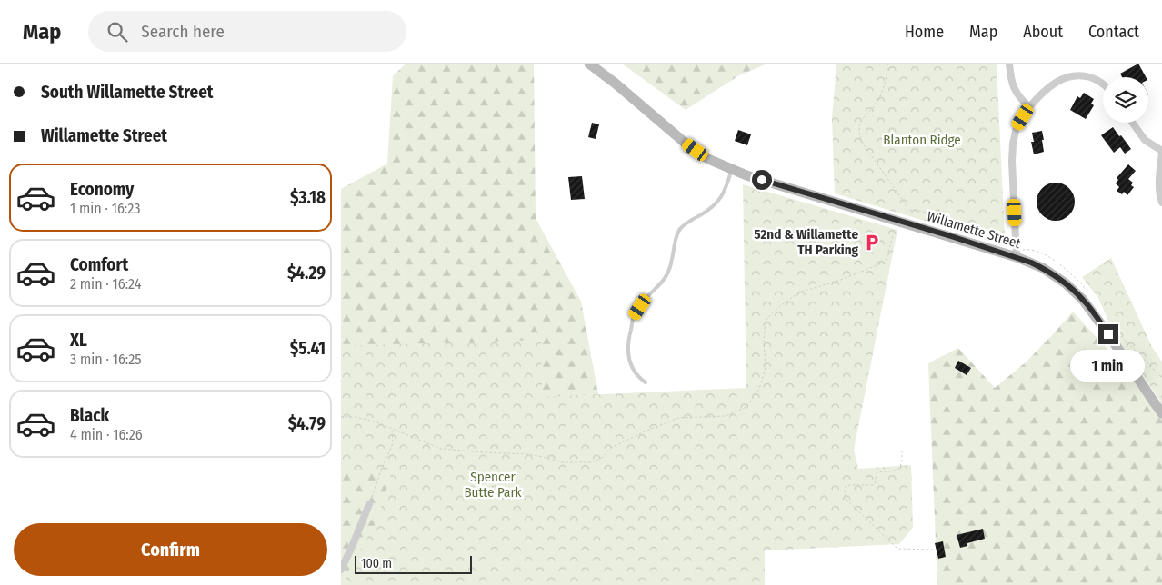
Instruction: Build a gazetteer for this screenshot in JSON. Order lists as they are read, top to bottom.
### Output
{
  "streets": {
    "main road": ["Willamette Street"]
  },
  "parks": ["Blanton Ridge", "Spencer Butte Park"],
  "places": {
    "parking": ["52nd & Willamette TH Parking"]
  },
  "scale_bar": "100 m",
  "page": {
    "header": "Map",
    "search": "Search here",
    "nav": [
      "Home",
      "Map",
      "About",
      "Contact"
    ],
    "banner": ["South Willamette Street", "Willamette Street"],
    "list": [
      {
        "name": "Economy",
        "note": "1 min · 16:23",
        "value": "$3.18"
      },
      {
        "name": "Comfort",
        "note": "2 min · 16:24",
        "value": "$4.29"
      },
      {
        "name": "XL",
        "note": "3 min · 16:25",
        "value": "$5.41"
      },
      {
        "name": "Black",
        "note": "4 min · 16:26",
        "value": "$4.79"
      }
    ],
    "bubble": "1 min",
    "buttons": "Confirm",
    "scale": "100 m"
  }
}
